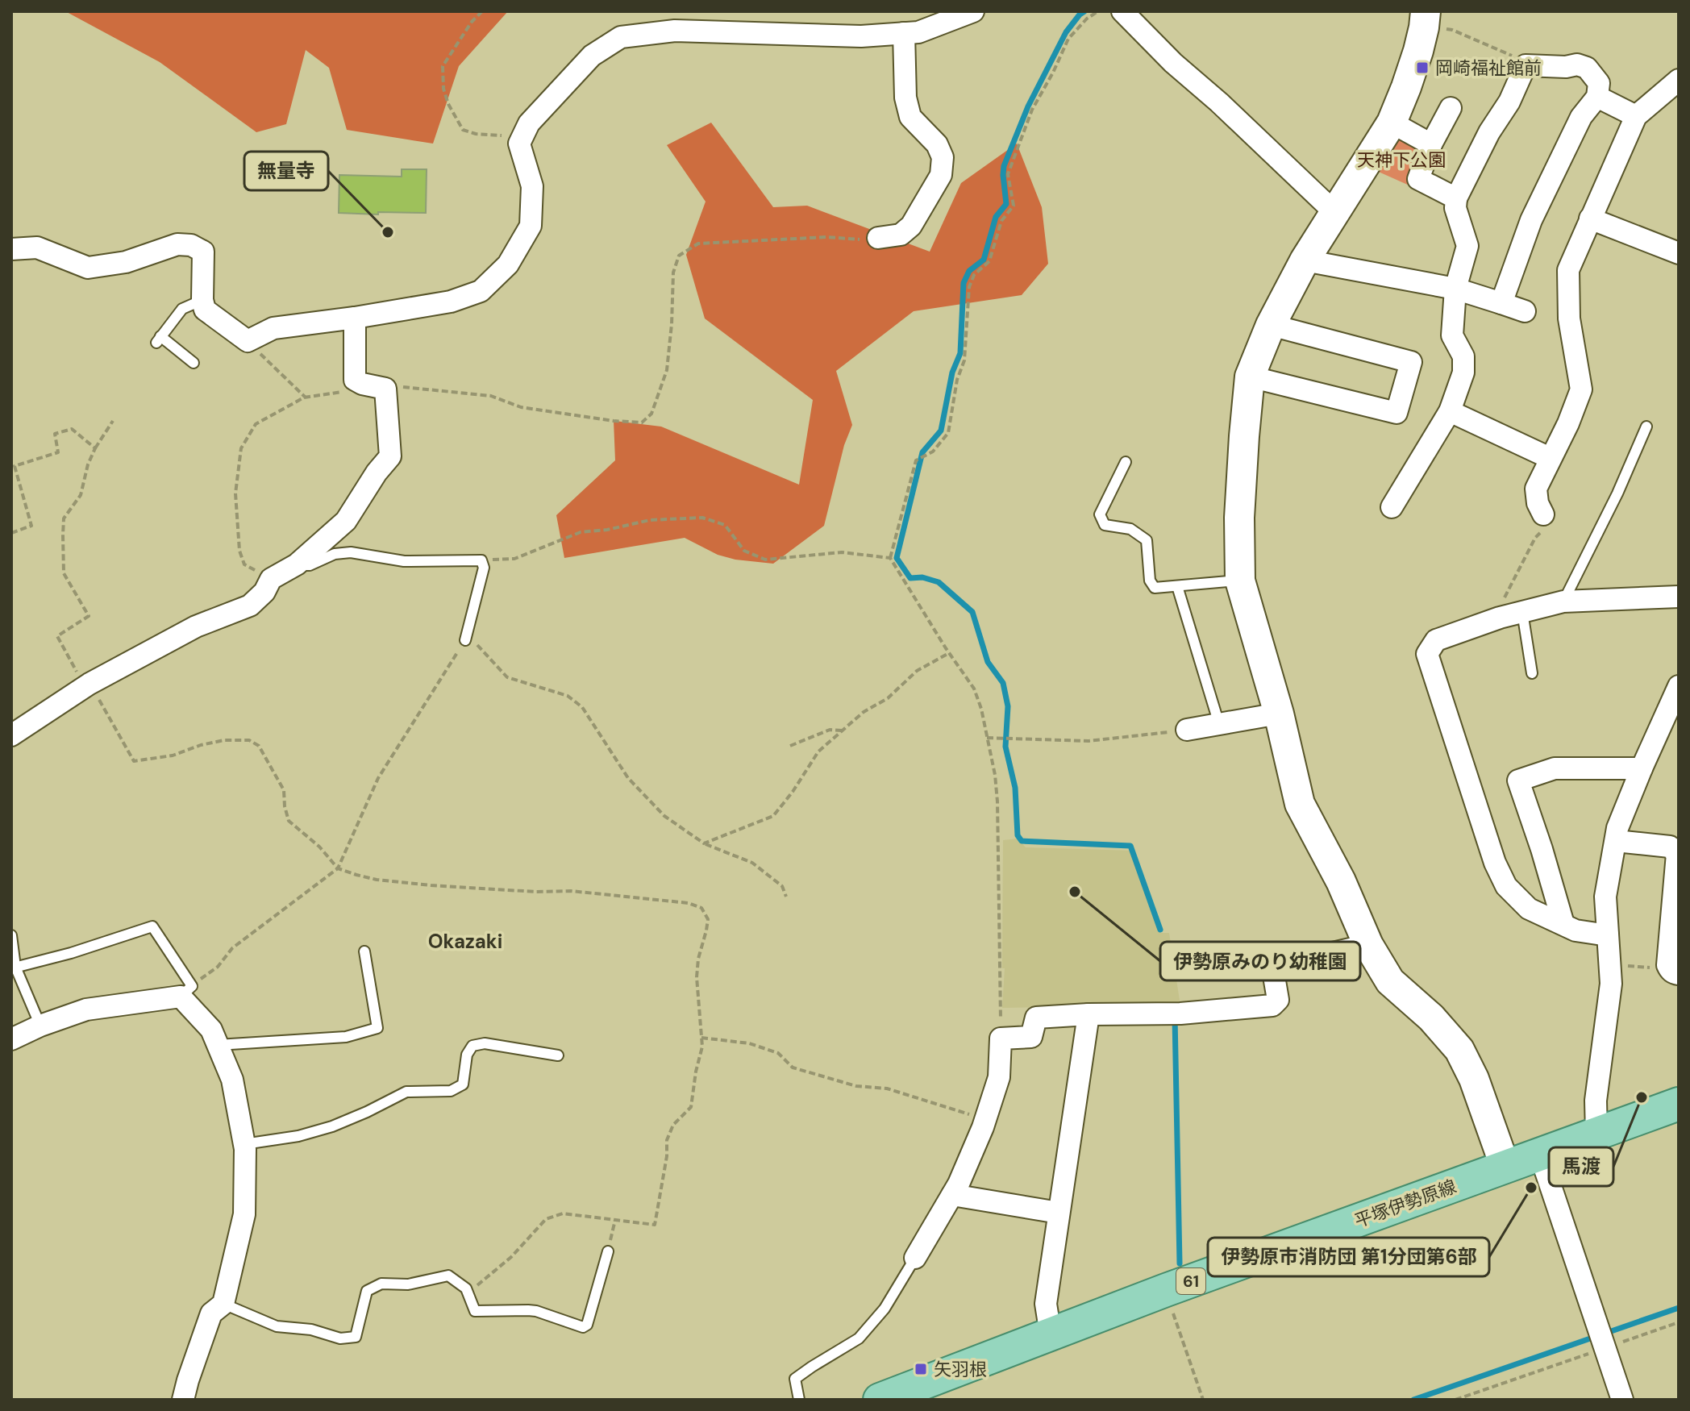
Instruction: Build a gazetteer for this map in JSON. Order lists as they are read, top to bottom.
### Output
{
  "streets": {
    "main road": ["平塚伊勢原線", "61"]
  },
  "districts": ["Okazaki"],
  "parks": ["天神下公園"],
  "places": {
    "transit": ["岡崎福祉館前", "矢羽根"],
    "other": [
      "無量寺",
      "伊勢原みのり幼稚園",
      "馬渡",
      "伊勢原市消防団 第1分団第6部"
    ]
  }
}
